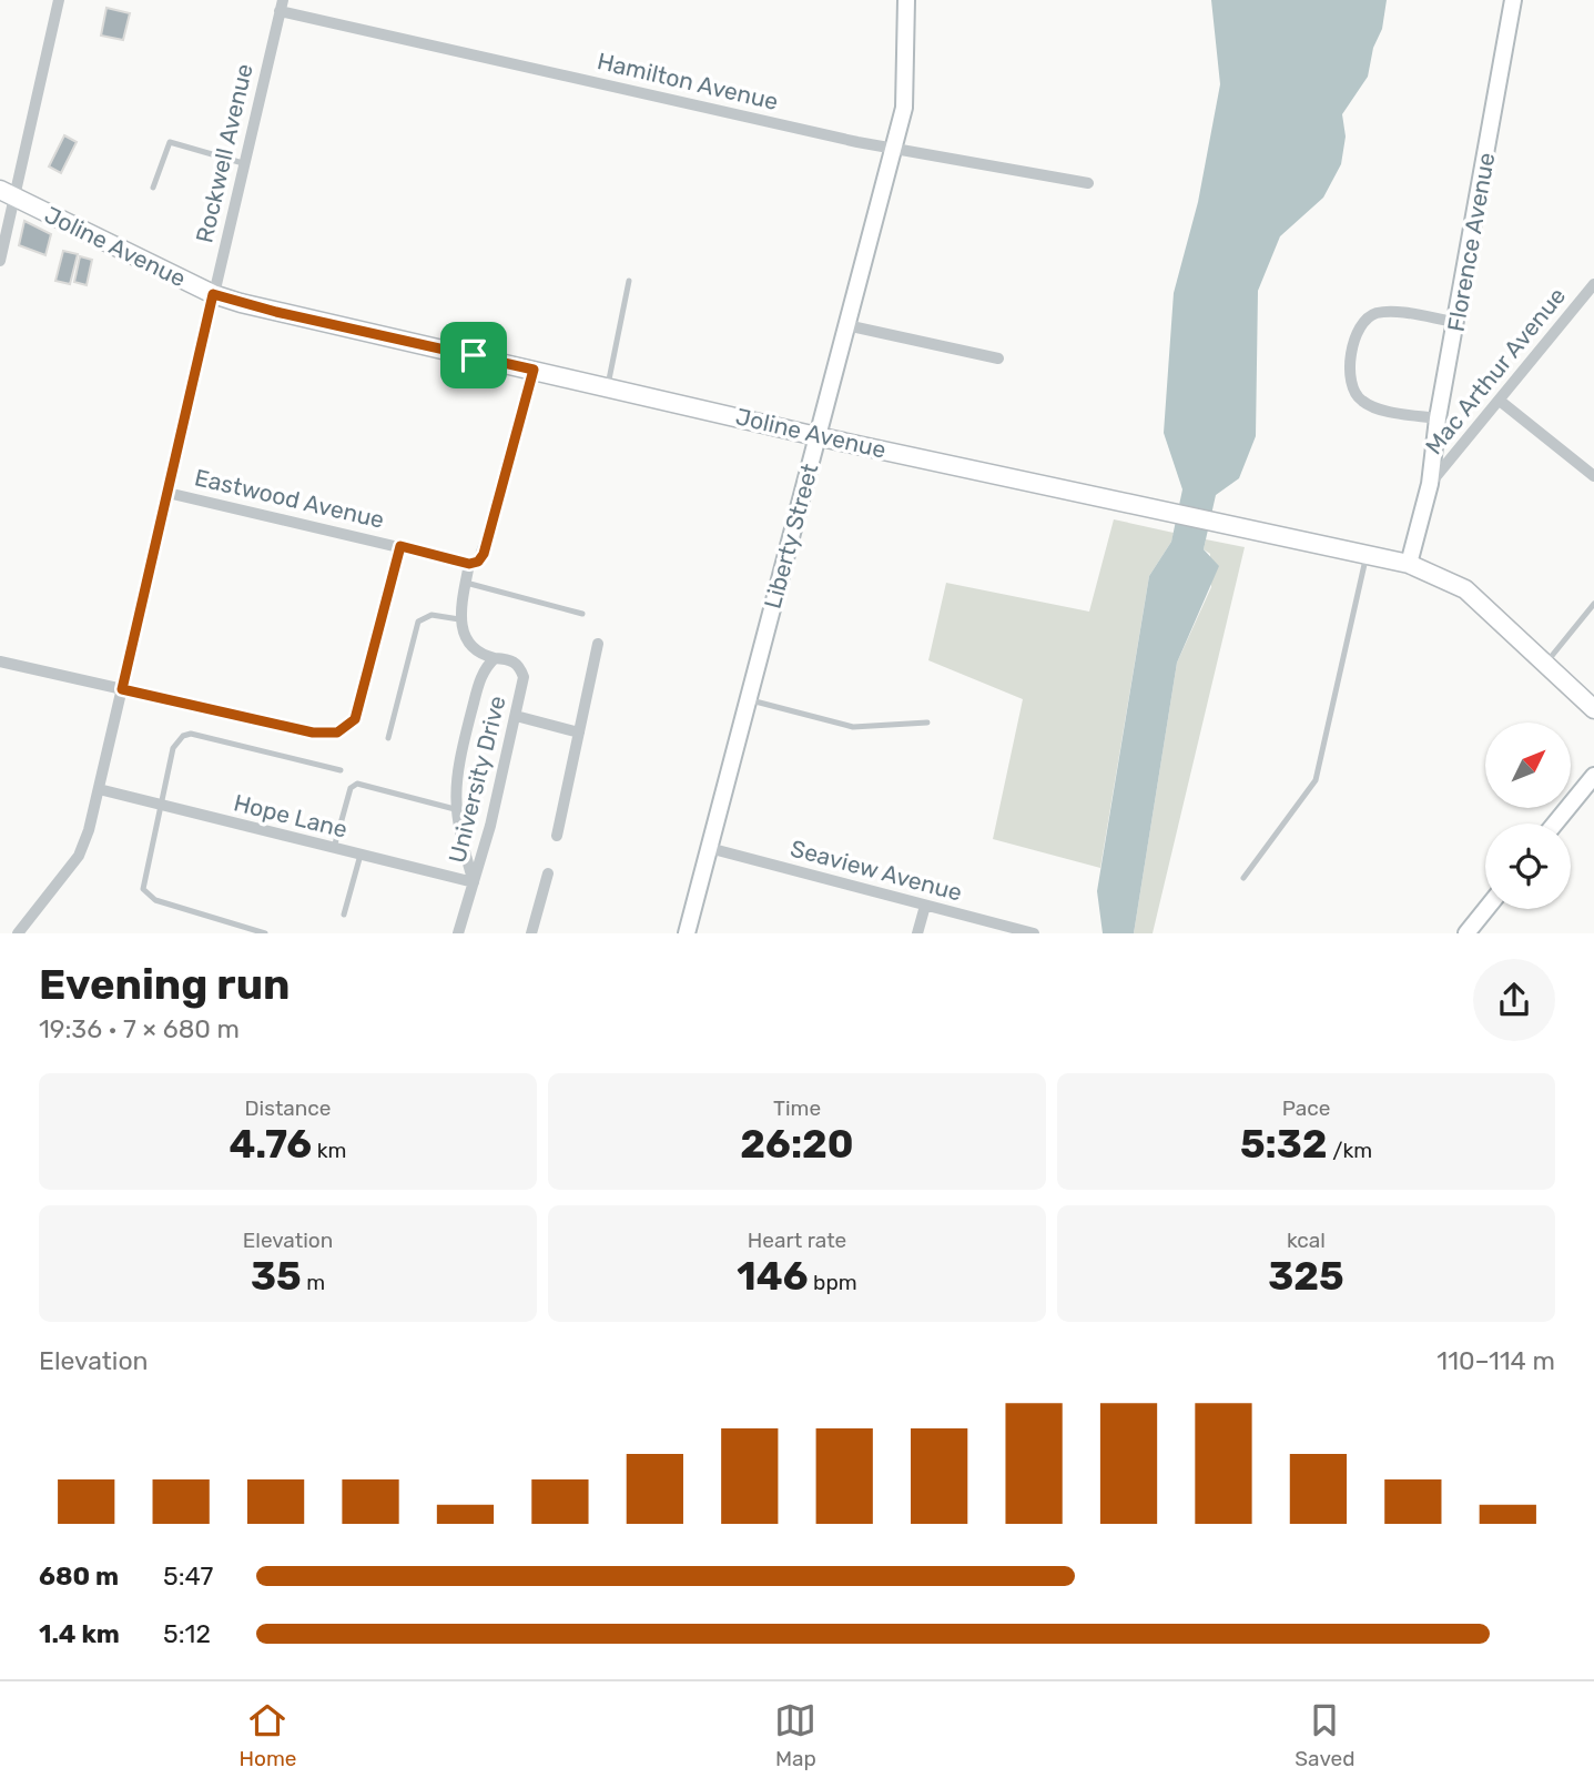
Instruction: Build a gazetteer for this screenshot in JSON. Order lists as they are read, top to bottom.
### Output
{
  "streets": {
    "main road": ["Joline Avenue"],
    "street": [
      "Hamilton Avenue",
      "Rockwell Avenue",
      "Florence Avenue",
      "Mac Arthur Avenue",
      "Eastwood Avenue",
      "Liberty Street",
      "University Drive",
      "Hope Lane",
      "Seaview Avenue"
    ]
  },
  "crossings": [
    ["Hamilton Avenue", "Rockwell Avenue"],
    ["Hamilton Avenue", "Liberty Street"],
    ["Rockwell Avenue", "Joline Avenue"],
    ["Rockwell Avenue", "Eastwood Avenue"],
    ["Rockwell Avenue", "Hope Lane"],
    ["Florence Avenue", "Joline Avenue"],
    ["Florence Avenue", "Mac Arthur Avenue"],
    ["Joline Avenue", "Liberty Street"],
    ["Liberty Street", "Seaview Avenue"],
    ["University Drive", "Hope Lane"]
  ],
  "north": "top right",
  "page": {
    "heading": ["Evening run", "19:36 · 7 × 680 m"],
    "stats": [
      ["Distance", "4.76 km"],
      ["Time", "26:20"],
      ["Pace", "5:32 /km"],
      ["Elevation", "35 m"],
      ["Heart rate", "146 bpm"],
      ["kcal", "325"]
    ],
    "chart": ["Elevation", "110–114 m"],
    "list": [
      {
        "name": "680 m",
        "note": "5:47"
      },
      {
        "name": "1.4 km",
        "note": "5:12"
      }
    ],
    "tabs": ["Home", "Map", "Saved"]
  }
}
